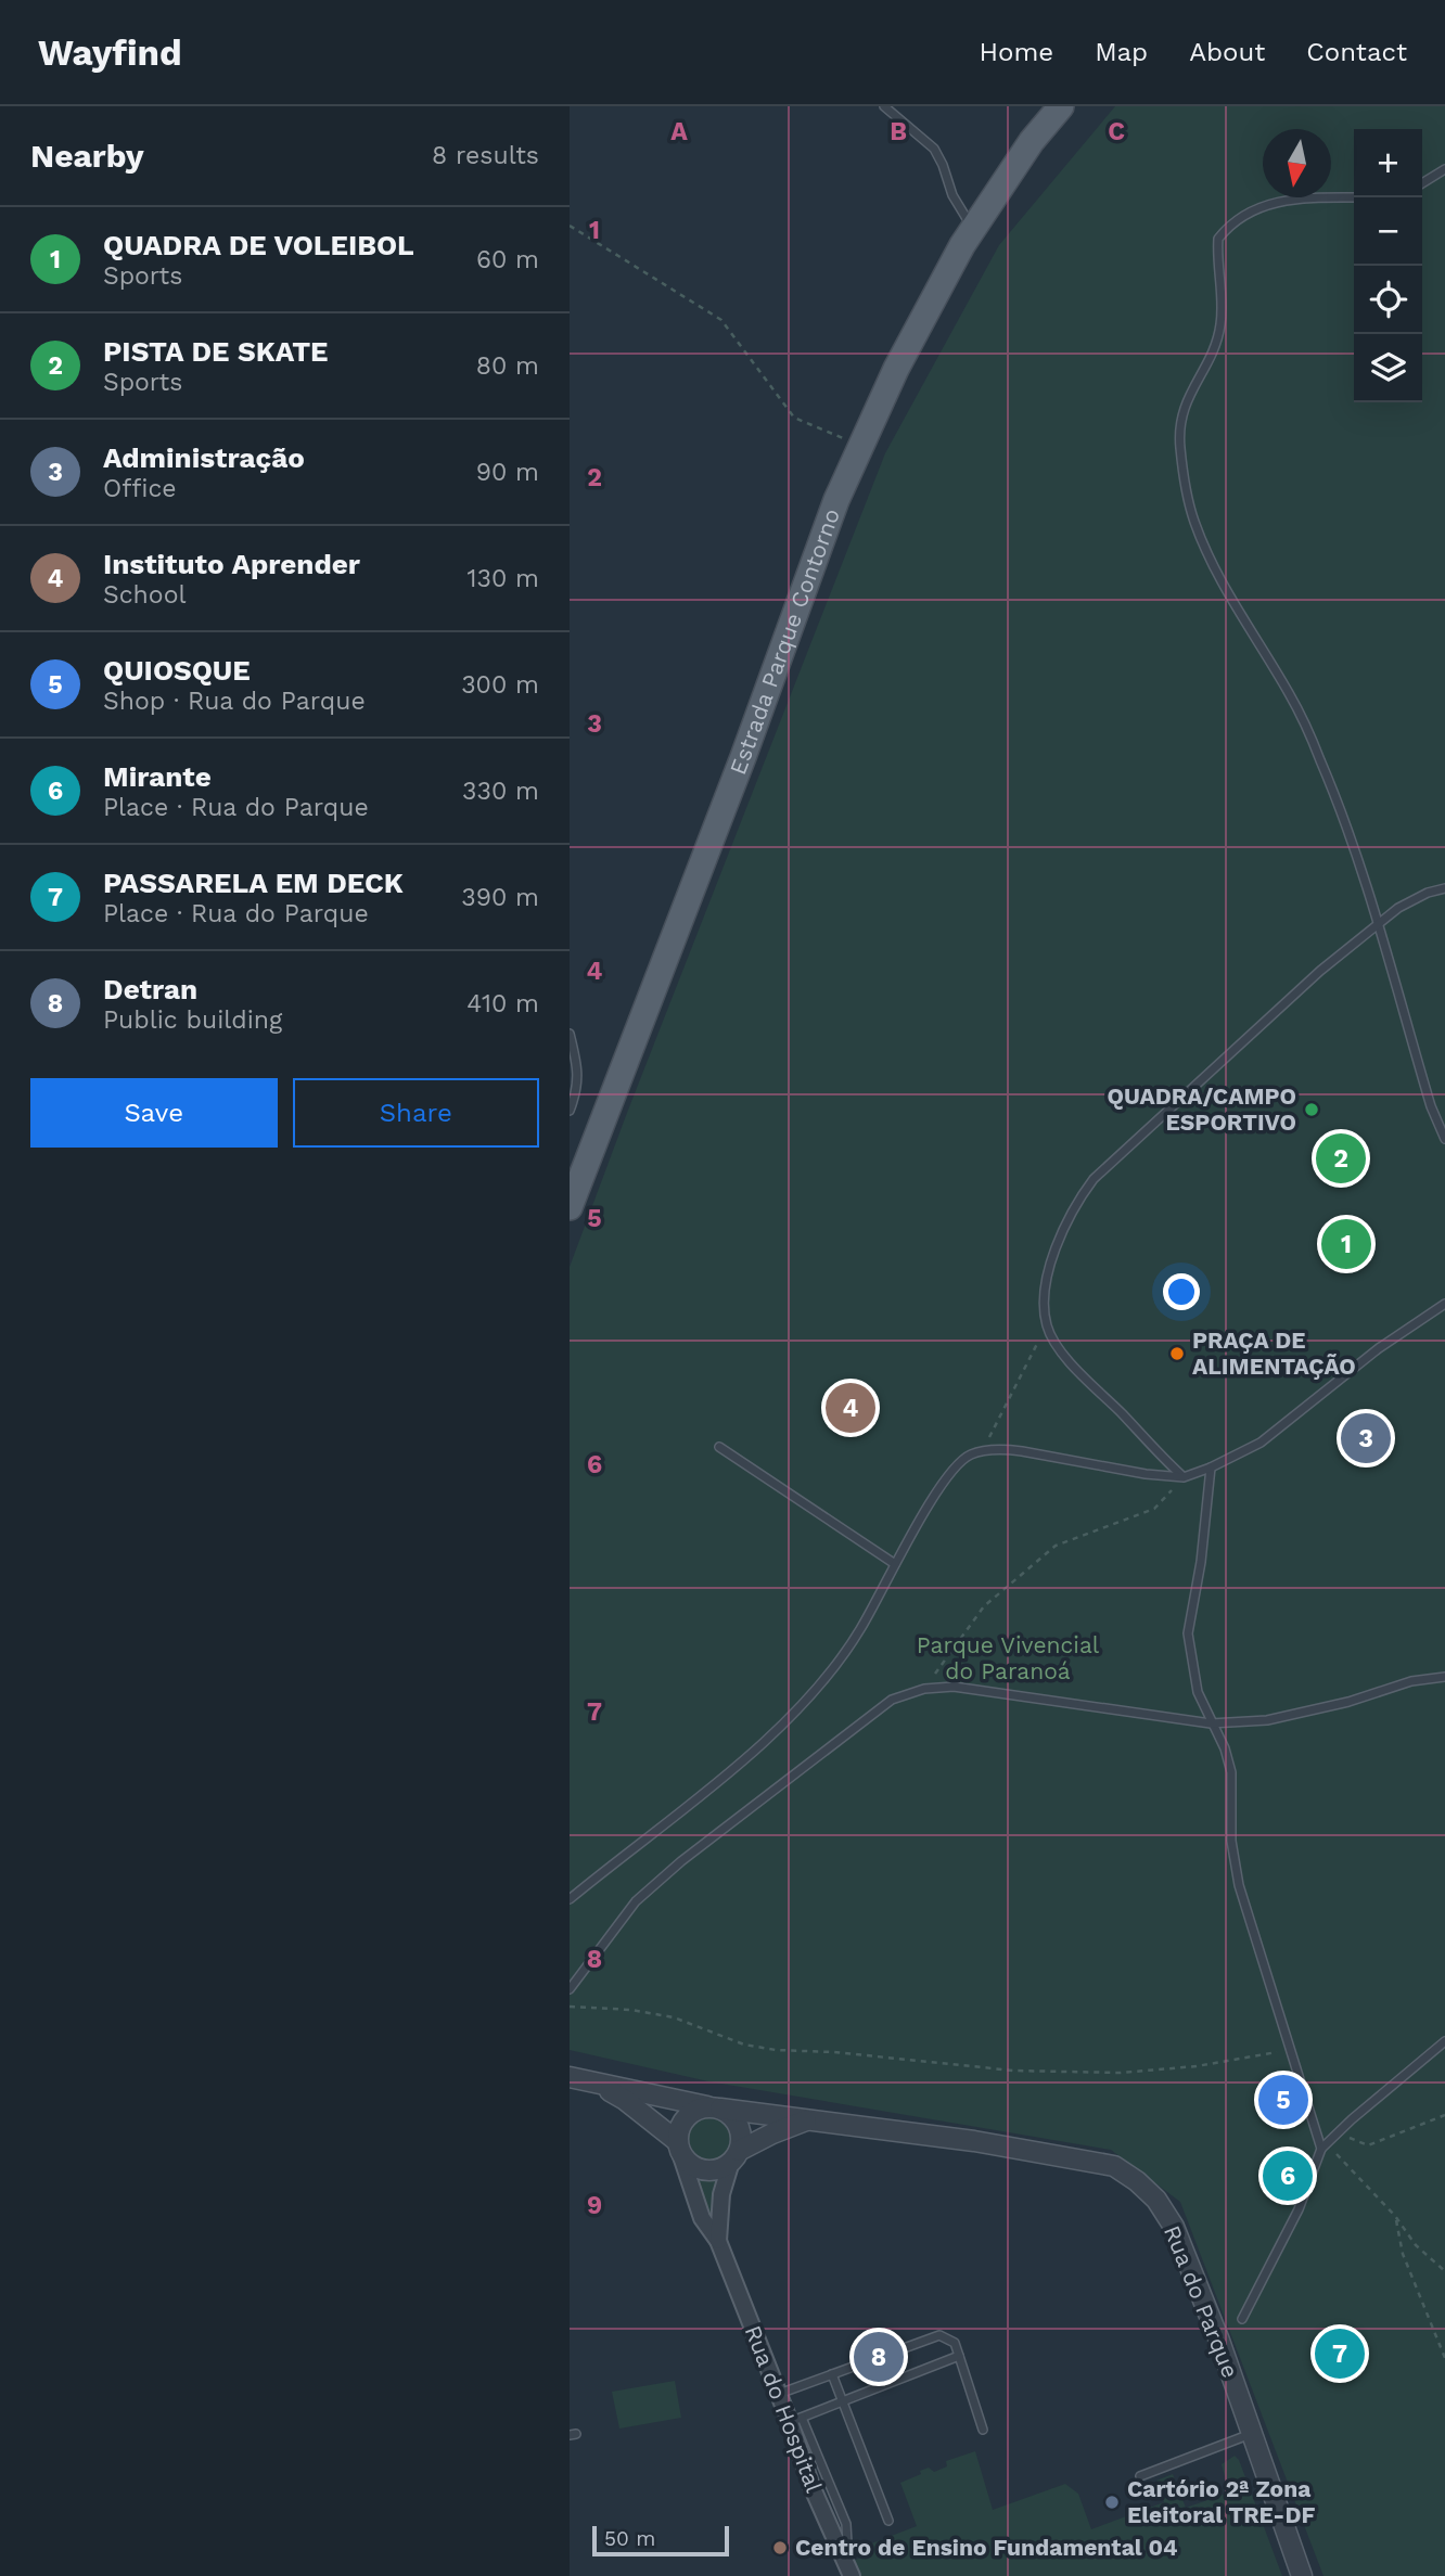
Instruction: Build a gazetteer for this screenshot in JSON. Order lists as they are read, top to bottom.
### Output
{
  "streets": {
    "main road": ["Estrada Parque Contorno"],
    "street": ["Rua do Parque", "Rua do Hospital"]
  },
  "crossings": [
    ["Rua do Parque", "Rua do Hospital"]
  ],
  "parks": ["Parque Vivencial do Paranoá"],
  "places": [
    "QUADRA/CAMPO ESPORTIVO",
    "PRAÇA DE ALIMENTAÇÃO",
    "Cartório 2ª Zona Eleitoral TRE-DF",
    "Centro de Ensino Fundamental 04"
  ],
  "scale_bar": "50 m",
  "north": "bottom",
  "page": {
    "header": "Wayfind",
    "nav": [
      "Home",
      "Map",
      "About",
      "Contact"
    ],
    "heading": ["Nearby", "8 results"],
    "map_buttons": ["+", "−"],
    "list": [
      {
        "mark": "1",
        "name": "QUADRA DE VOLEIBOL",
        "note": "Sports",
        "value": "60 m"
      },
      {
        "mark": "2",
        "name": "PISTA DE SKATE",
        "note": "Sports",
        "value": "80 m"
      },
      {
        "mark": "3",
        "name": "Administração",
        "note": "Office",
        "value": "90 m"
      },
      {
        "mark": "4",
        "name": "Instituto Aprender",
        "note": "School",
        "value": "130 m"
      },
      {
        "mark": "5",
        "name": "QUIOSQUE",
        "note": "Shop · Rua do Parque",
        "value": "300 m"
      },
      {
        "mark": "6",
        "name": "Mirante",
        "note": "Place · Rua do Parque",
        "value": "330 m"
      },
      {
        "mark": "7",
        "name": "PASSARELA EM DECK",
        "note": "Place · Rua do Parque",
        "value": "390 m"
      },
      {
        "mark": "8",
        "name": "Detran",
        "note": "Public building",
        "value": "410 m"
      }
    ],
    "buttons": ["Save", "Share"],
    "pins": [
      "2",
      "1",
      "4",
      "3",
      "5",
      "6",
      "7",
      "8"
    ],
    "scale": "50 m"
  },
  "grid": {
    "columns": ["A", "B", "C"],
    "rows": [
      "1",
      "2",
      "3",
      "4",
      "5",
      "6",
      "7",
      "8",
      "9"
    ]
  }
}
